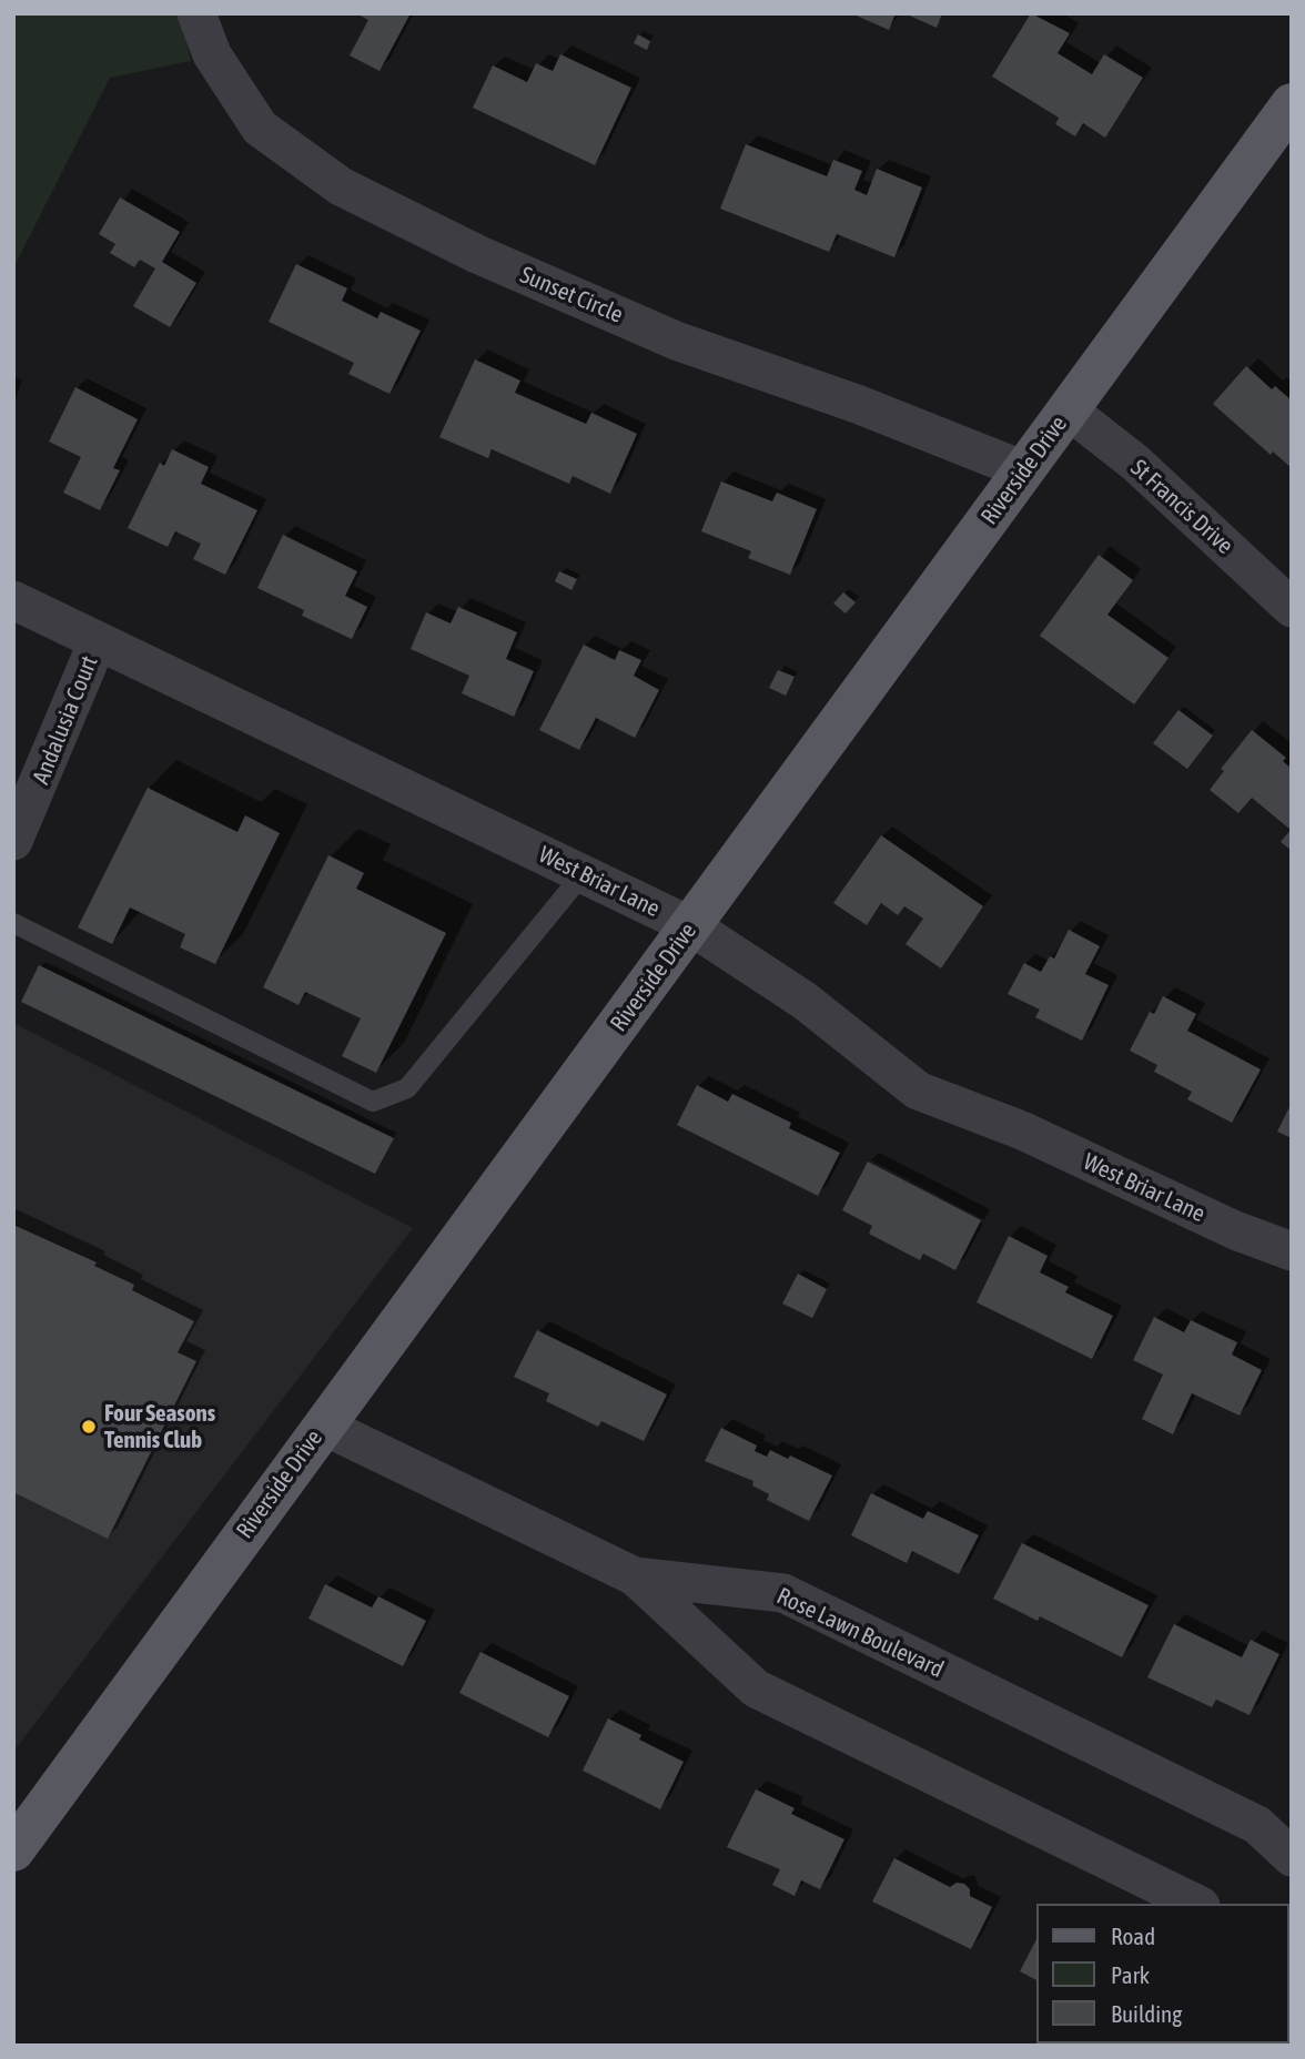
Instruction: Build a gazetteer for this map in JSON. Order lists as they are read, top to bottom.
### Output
{
  "streets": {
    "main road": ["Riverside Drive"],
    "street": [
      "Sunset Circle",
      "St Francis Drive",
      "Andalusia Court",
      "West Briar Lane",
      "Rose Lawn Boulevard"
    ]
  },
  "crossings": [
    ["Sunset Circle", "Riverside Drive"],
    ["Riverside Drive", "St Francis Drive"],
    ["Riverside Drive", "West Briar Lane"],
    ["Riverside Drive", "Rose Lawn Boulevard"],
    ["Andalusia Court", "West Briar Lane"]
  ],
  "places": ["Four Seasons Tennis Club"],
  "legend": ["Road", "Park", "Building"]
}
